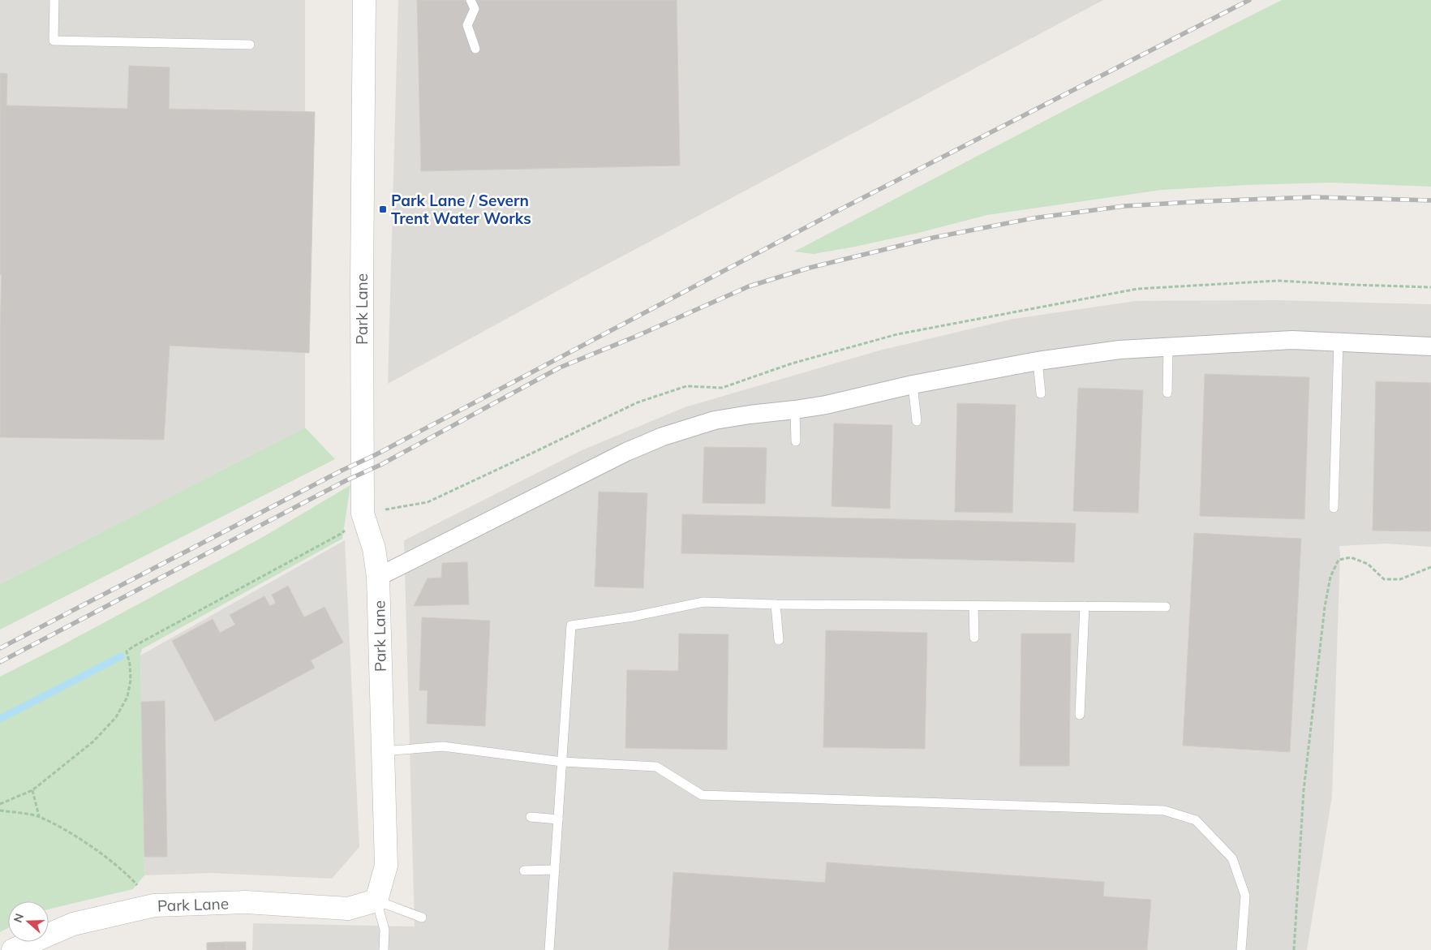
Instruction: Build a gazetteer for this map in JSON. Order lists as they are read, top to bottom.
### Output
{
  "streets": {
    "street": ["Park Lane"]
  },
  "places": {
    "transit": ["Park Lane / Severn Trent Water Works"]
  },
  "north": "left"
}
